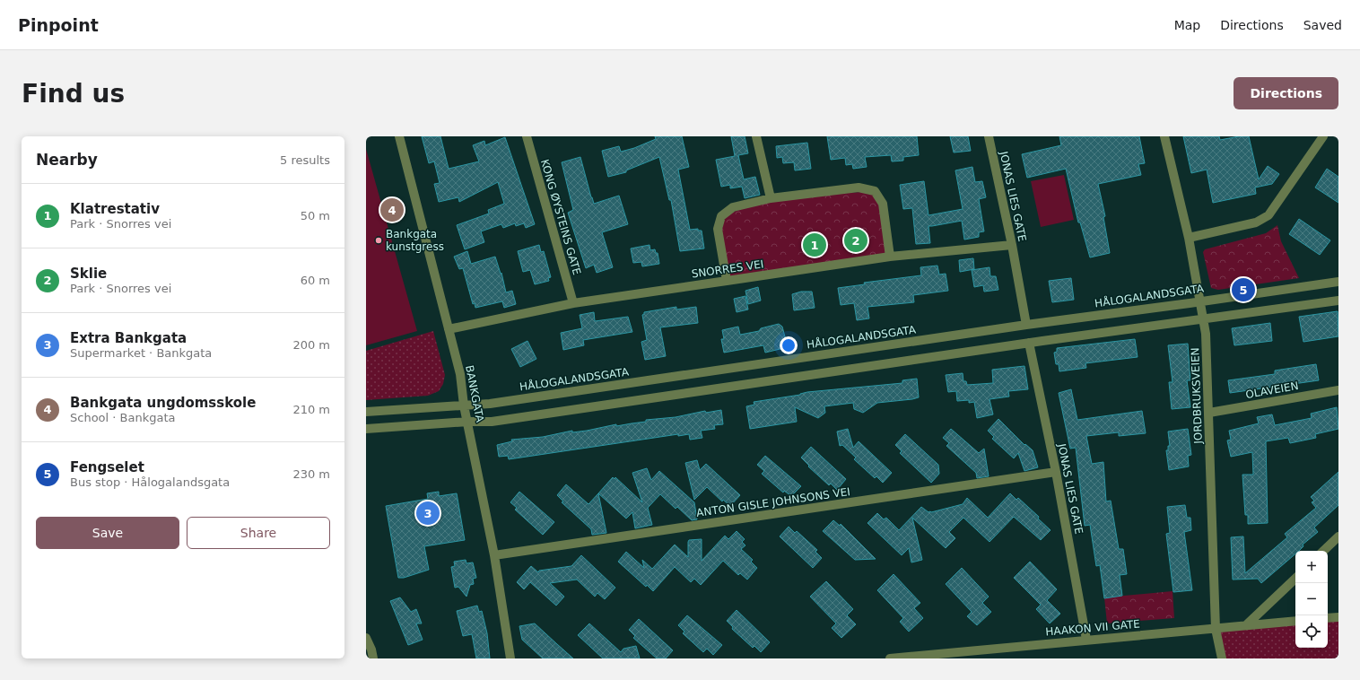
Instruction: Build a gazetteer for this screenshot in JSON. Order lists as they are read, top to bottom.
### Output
{
  "streets": {
    "street": [
      "JONAS LIES GATE",
      "KONG ØYSTEINS GATE",
      "SNORRES VEI",
      "HÅLOGALANDSGATA",
      "OLAVEIEN",
      "BANKGATA",
      "JORDBRUKSVEIEN",
      "ANTON GISLE JOHNSONS VEI",
      "HAAKON VII GATE"
    ]
  },
  "crossings": [
    ["JONAS LIES GATE", "SNORRES VEI"],
    ["JONAS LIES GATE", "HÅLOGALANDSGATA"],
    ["JONAS LIES GATE", "ANTON GISLE JOHNSONS VEI"],
    ["JONAS LIES GATE", "HAAKON VII GATE"],
    ["KONG ØYSTEINS GATE", "SNORRES VEI"],
    ["SNORRES VEI", "BANKGATA"],
    ["HÅLOGALANDSGATA", "BANKGATA"],
    ["HÅLOGALANDSGATA", "JORDBRUKSVEIEN"],
    ["OLAVEIEN", "JORDBRUKSVEIEN"],
    ["BANKGATA", "ANTON GISLE JOHNSONS VEI"],
    ["JORDBRUKSVEIEN", "HAAKON VII GATE"]
  ],
  "places": ["Bankgata kunstgress"],
  "page": {
    "header": "Pinpoint",
    "nav": ["Map", "Directions", "Saved"],
    "buttons": [
      "Directions",
      ["Save", "Share"]
    ],
    "title": "Find us",
    "heading": ["Nearby", "5 results"],
    "list": [
      {
        "mark": "1",
        "name": "Klatrestativ",
        "note": "Park · Snorres vei",
        "value": "50 m"
      },
      {
        "mark": "2",
        "name": "Sklie",
        "note": "Park · Snorres vei",
        "value": "60 m"
      },
      {
        "mark": "3",
        "name": "Extra Bankgata",
        "note": "Supermarket · Bankgata",
        "value": "200 m"
      },
      {
        "mark": "4",
        "name": "Bankgata ungdomsskole",
        "note": "School · Bankgata",
        "value": "210 m"
      },
      {
        "mark": "5",
        "name": "Fengselet",
        "note": "Bus stop · Hålogalandsgata",
        "value": "230 m"
      }
    ],
    "pins": [
      "4",
      "2",
      "1",
      "5",
      "3"
    ],
    "map_buttons": ["+", "−"]
  }
}
